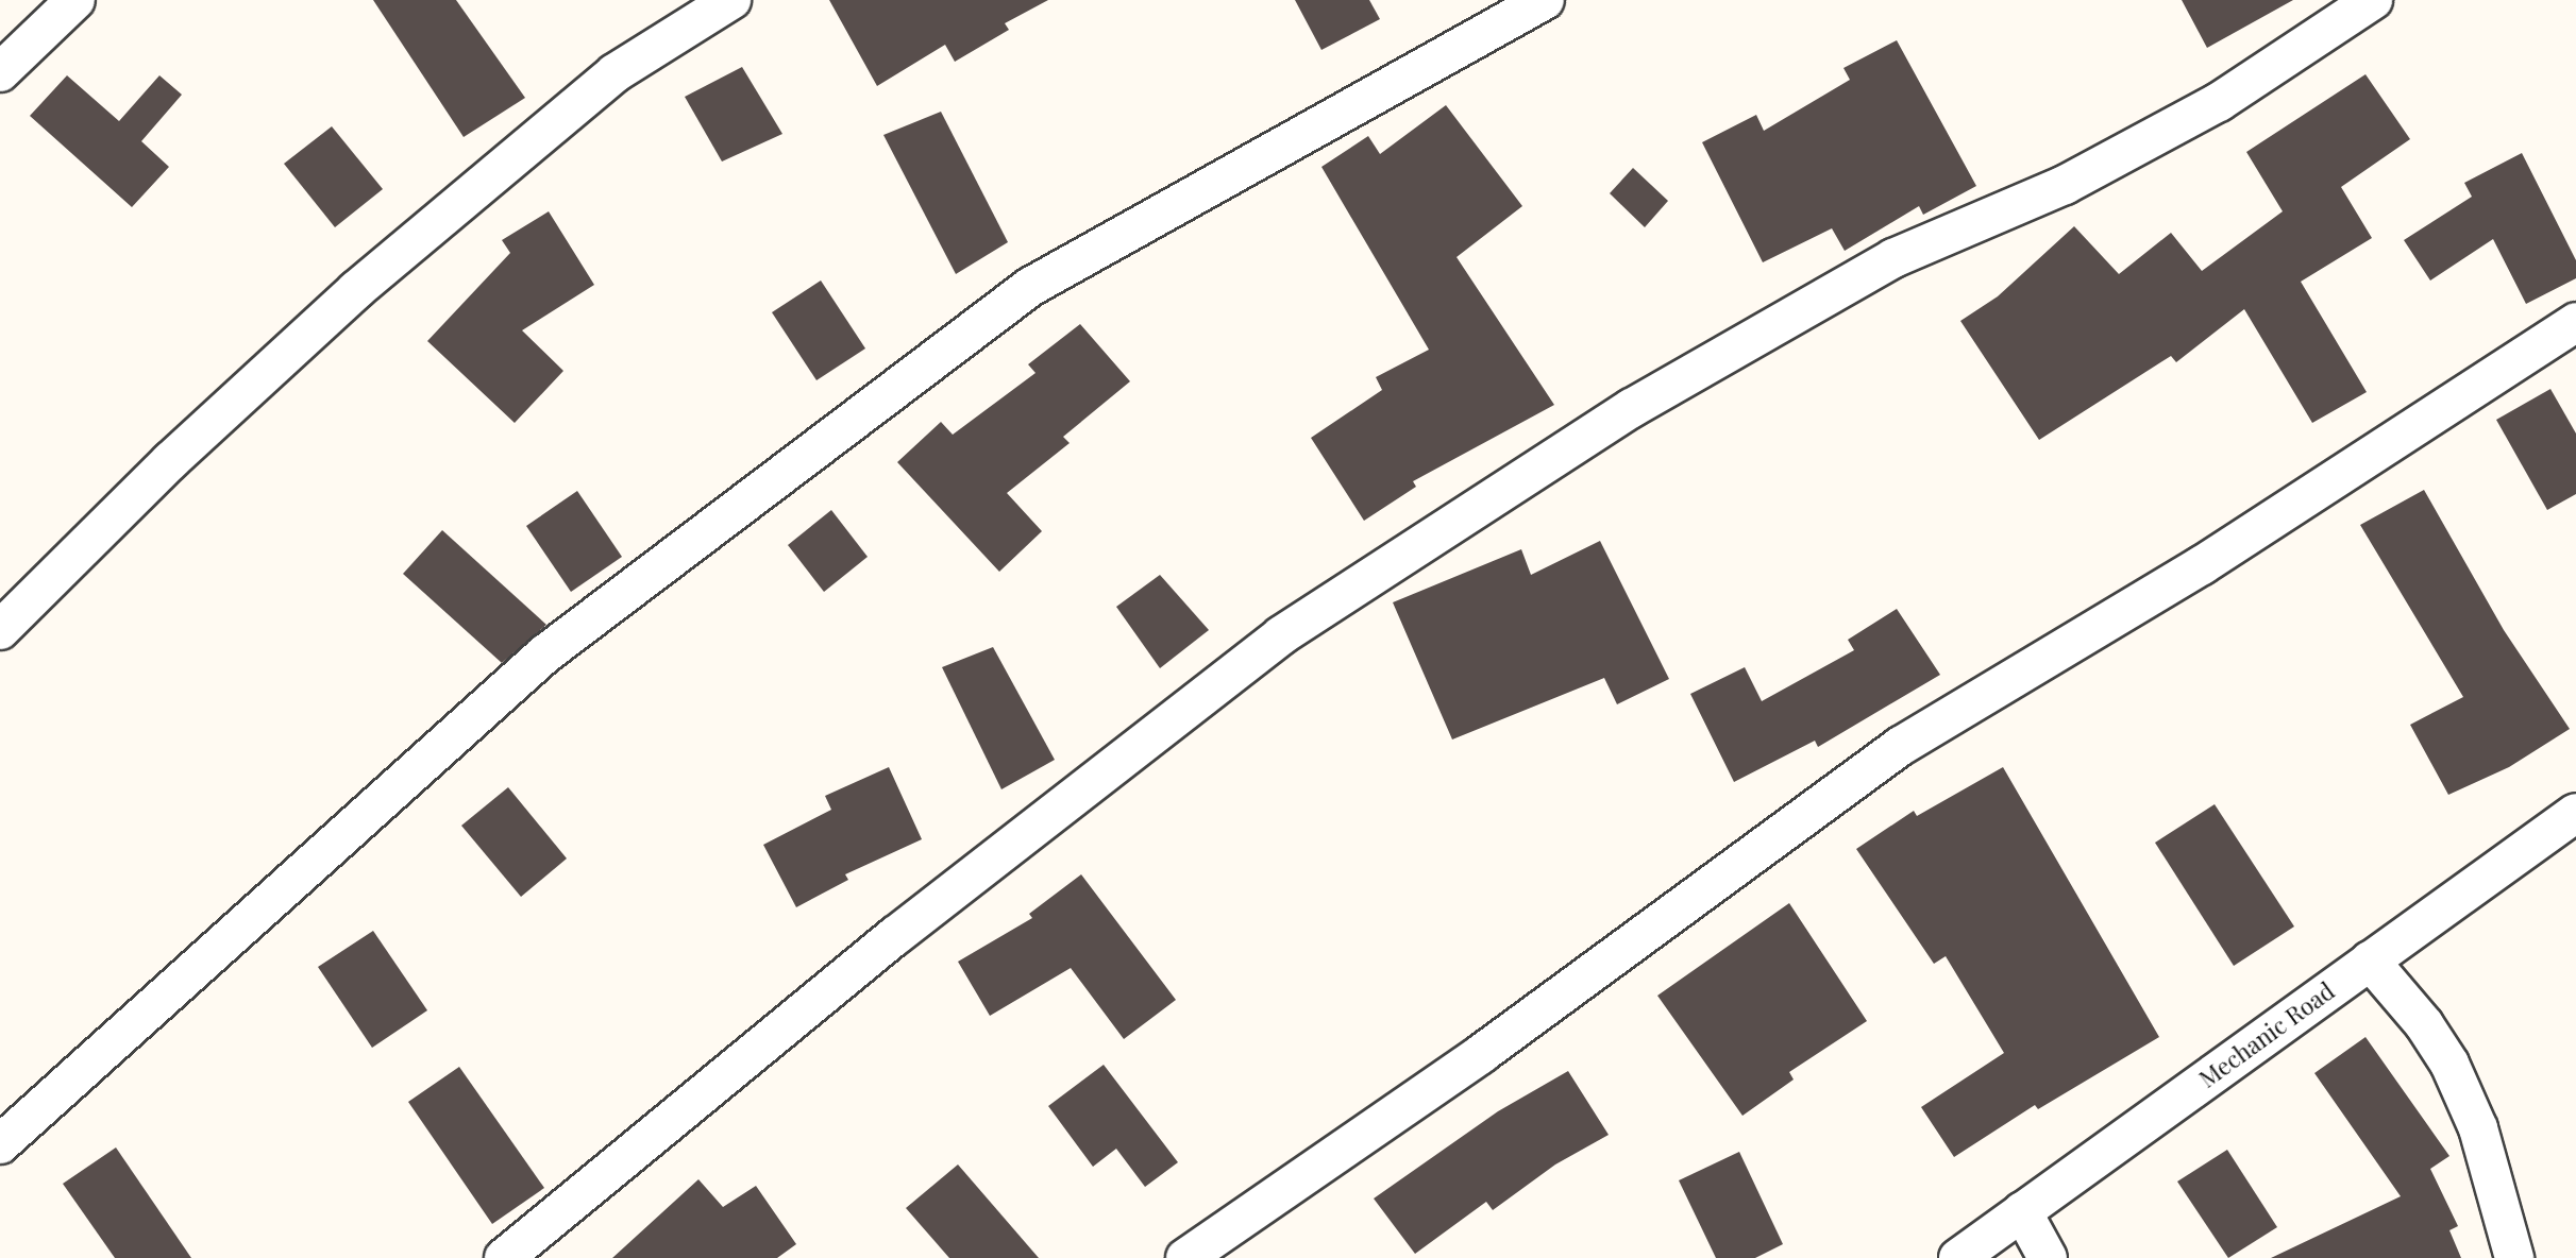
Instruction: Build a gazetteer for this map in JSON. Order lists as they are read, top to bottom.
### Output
{
  "streets": {
    "street": ["Mechanic Road"]
  }
}
